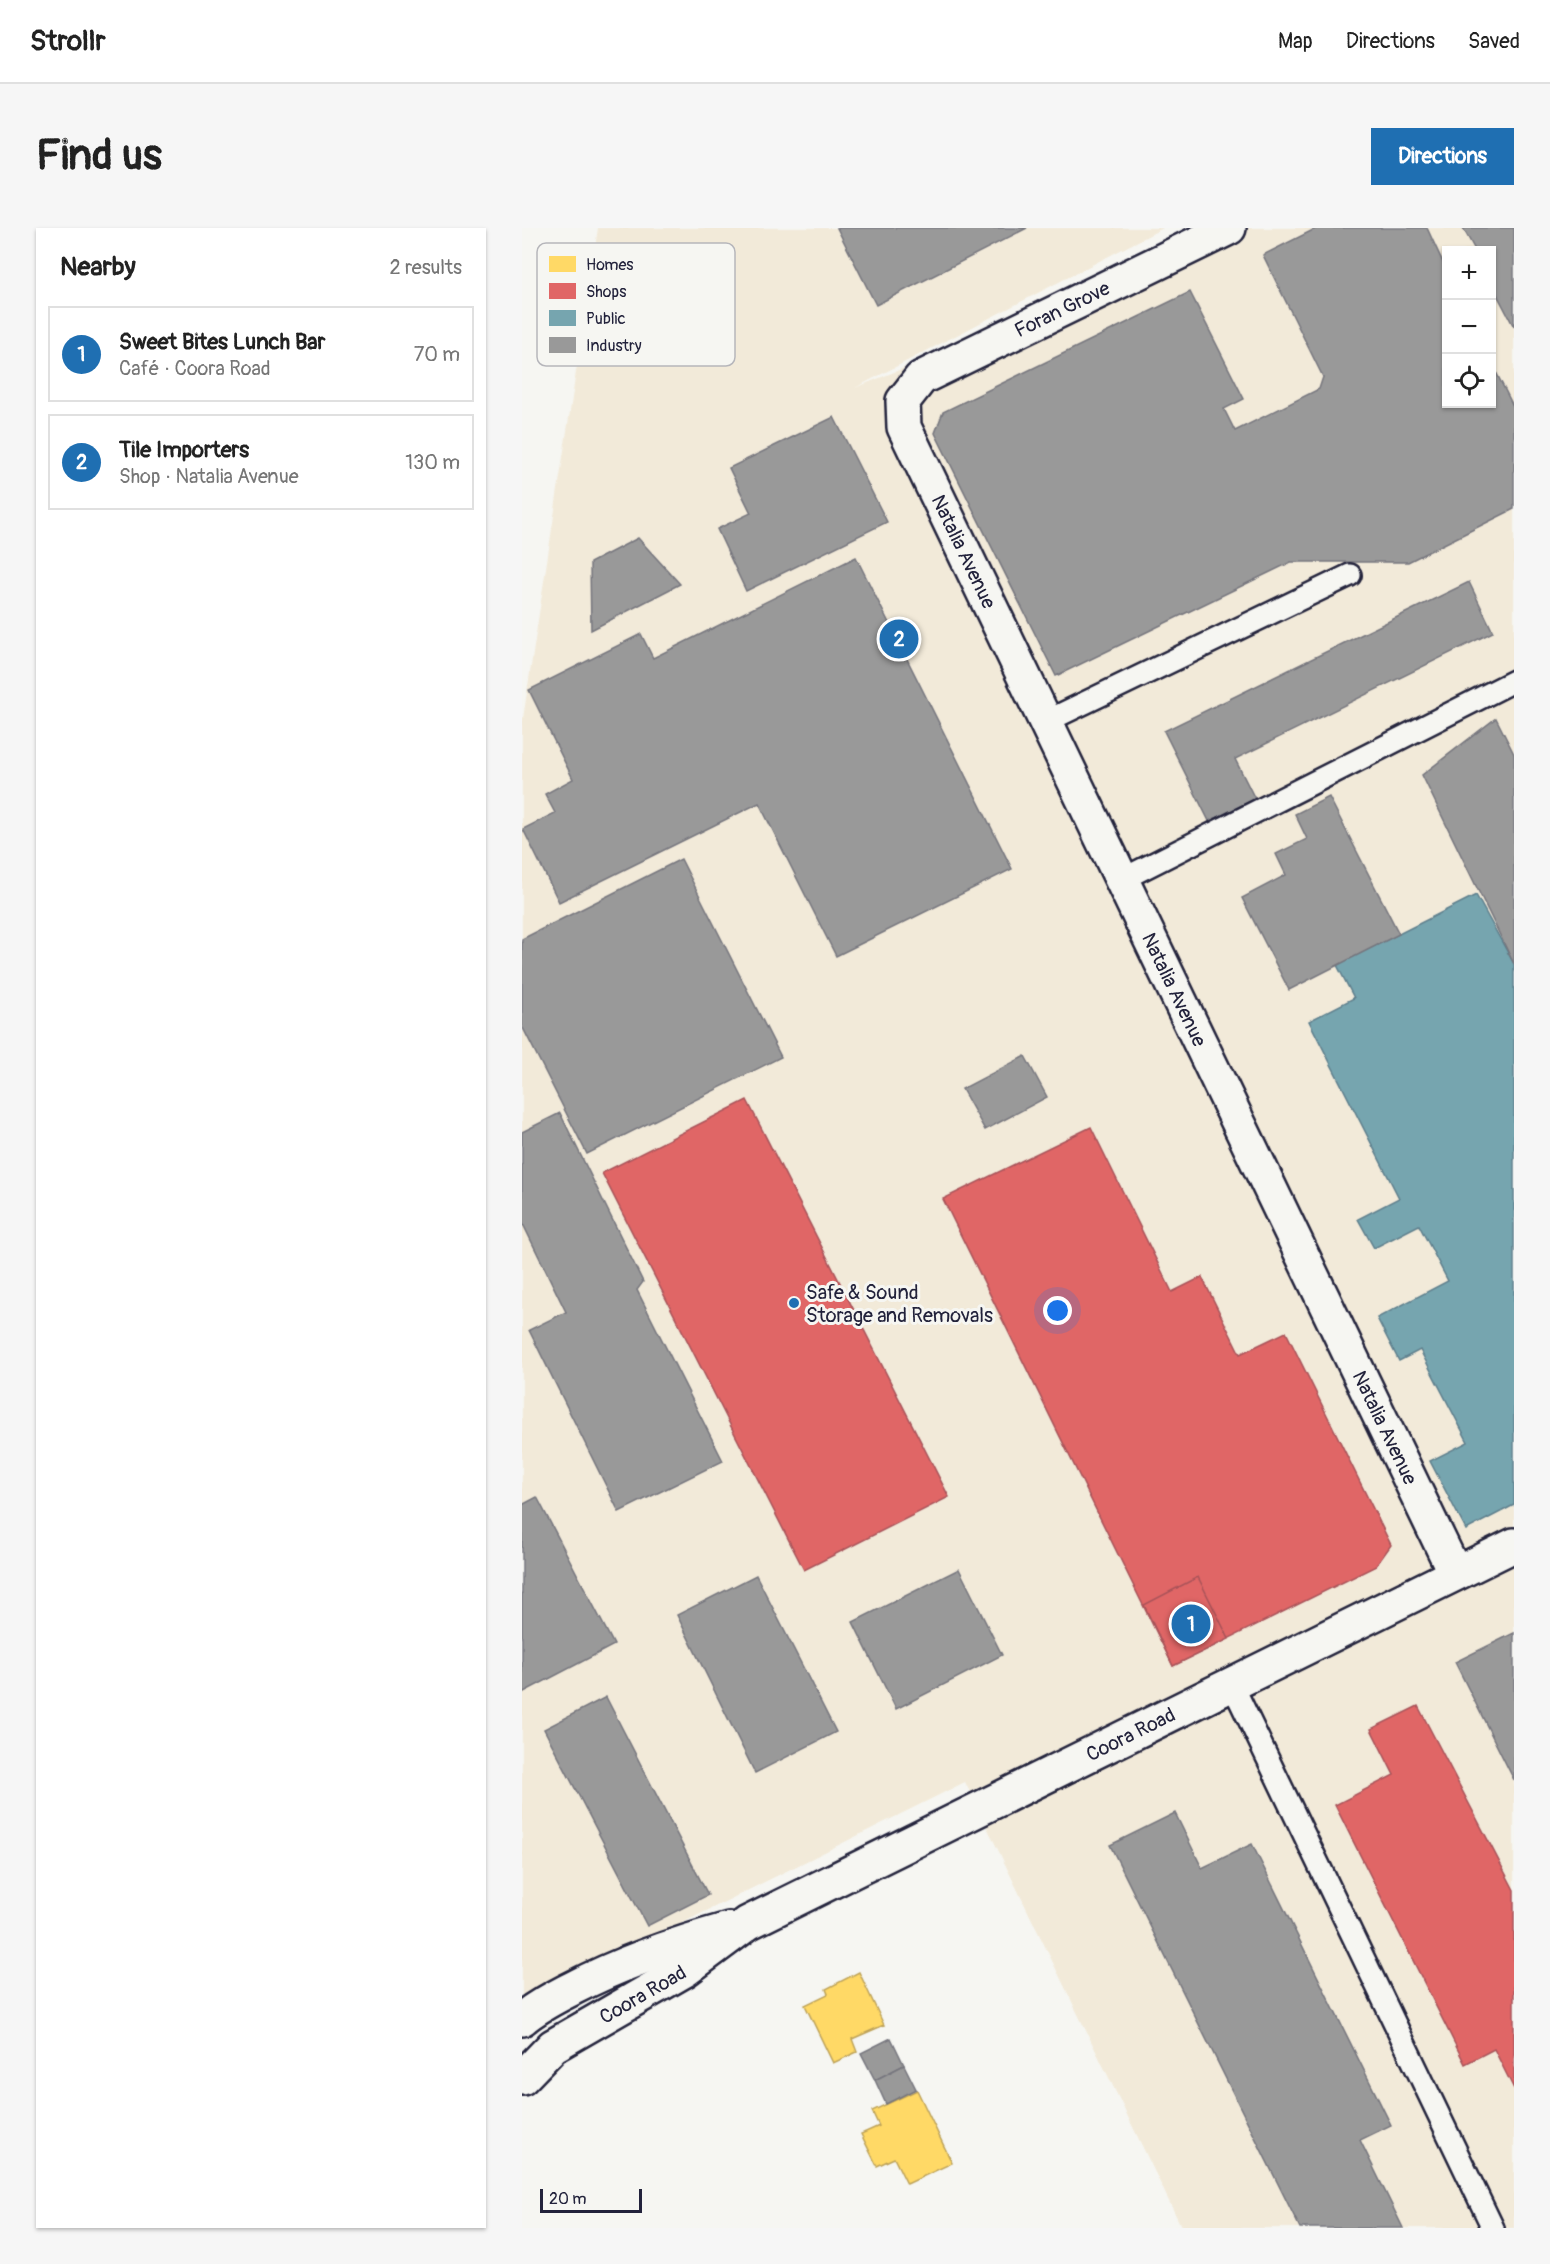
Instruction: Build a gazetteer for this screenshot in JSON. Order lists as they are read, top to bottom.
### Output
{
  "streets": {
    "street": ["Foran Grove", "Natalia Avenue", "Coora Road"]
  },
  "crossings": [
    ["Foran Grove", "Natalia Avenue"],
    ["Natalia Avenue", "Coora Road"]
  ],
  "places": ["Safe & Sound Storage and Removals"],
  "legend": [
    "Homes",
    "Shops",
    "Public",
    "Industry"
  ],
  "scale_bar": "20 m",
  "page": {
    "header": "Strollr",
    "nav": ["Map", "Directions", "Saved"],
    "buttons": "Directions",
    "title": "Find us",
    "heading": ["Nearby", "2 results"],
    "map_buttons": ["+", "−"],
    "list": [
      {
        "mark": "1",
        "name": "Sweet Bites Lunch Bar",
        "note": "Café · Coora Road",
        "value": "70 m"
      },
      {
        "mark": "2",
        "name": "Tile Importers",
        "note": "Shop · Natalia Avenue",
        "value": "130 m"
      }
    ],
    "pins": ["2", "1"],
    "scale": "20 m"
  }
}
